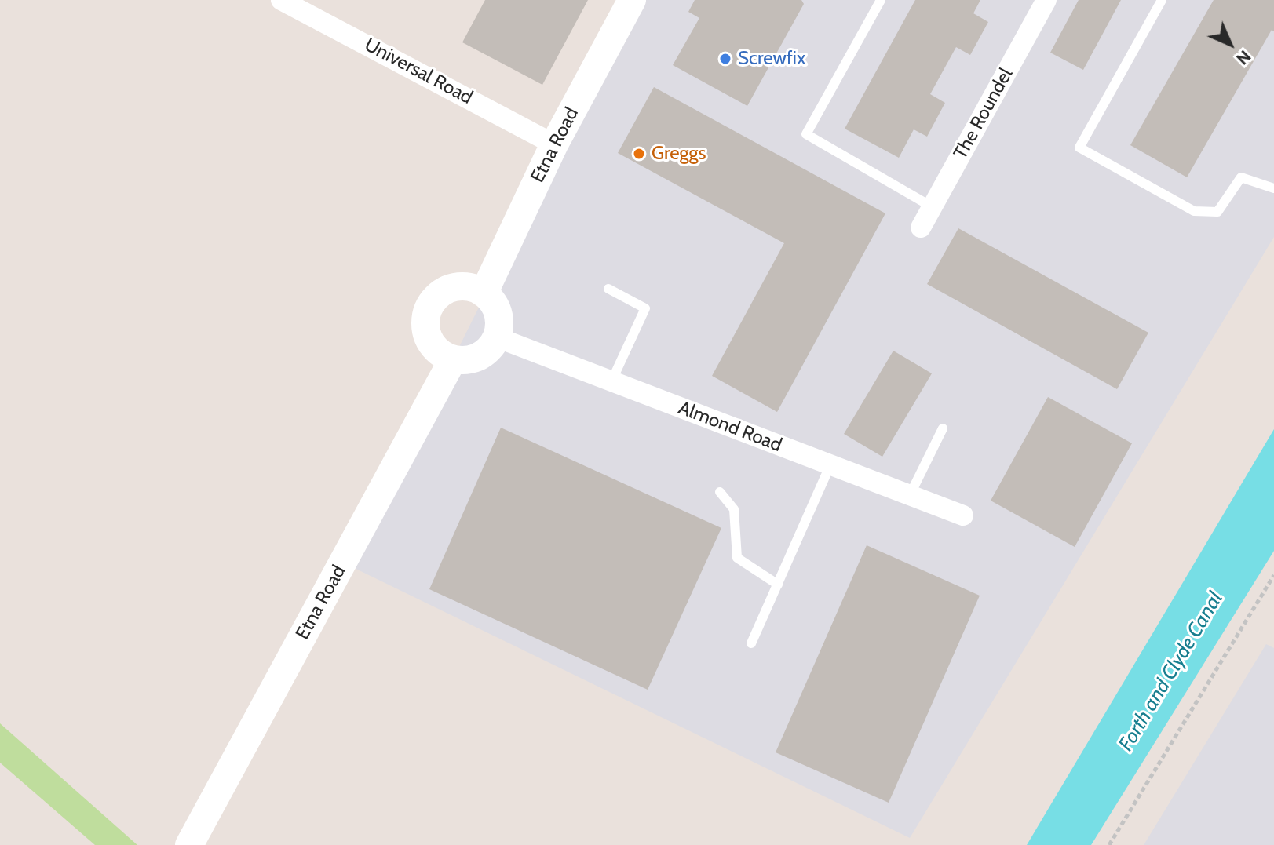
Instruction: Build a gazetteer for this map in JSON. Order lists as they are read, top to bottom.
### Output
{
  "streets": {
    "street": [
      "Universal Road",
      "The Roundel",
      "Etna Road",
      "Almond Road"
    ]
  },
  "crossings": [
    ["Universal Road", "Etna Road"],
    ["Etna Road", "Almond Road"]
  ],
  "water": ["Forth and Clyde Canal"],
  "places": ["Screwfix", "Greggs"],
  "north": "bottom right"
}
